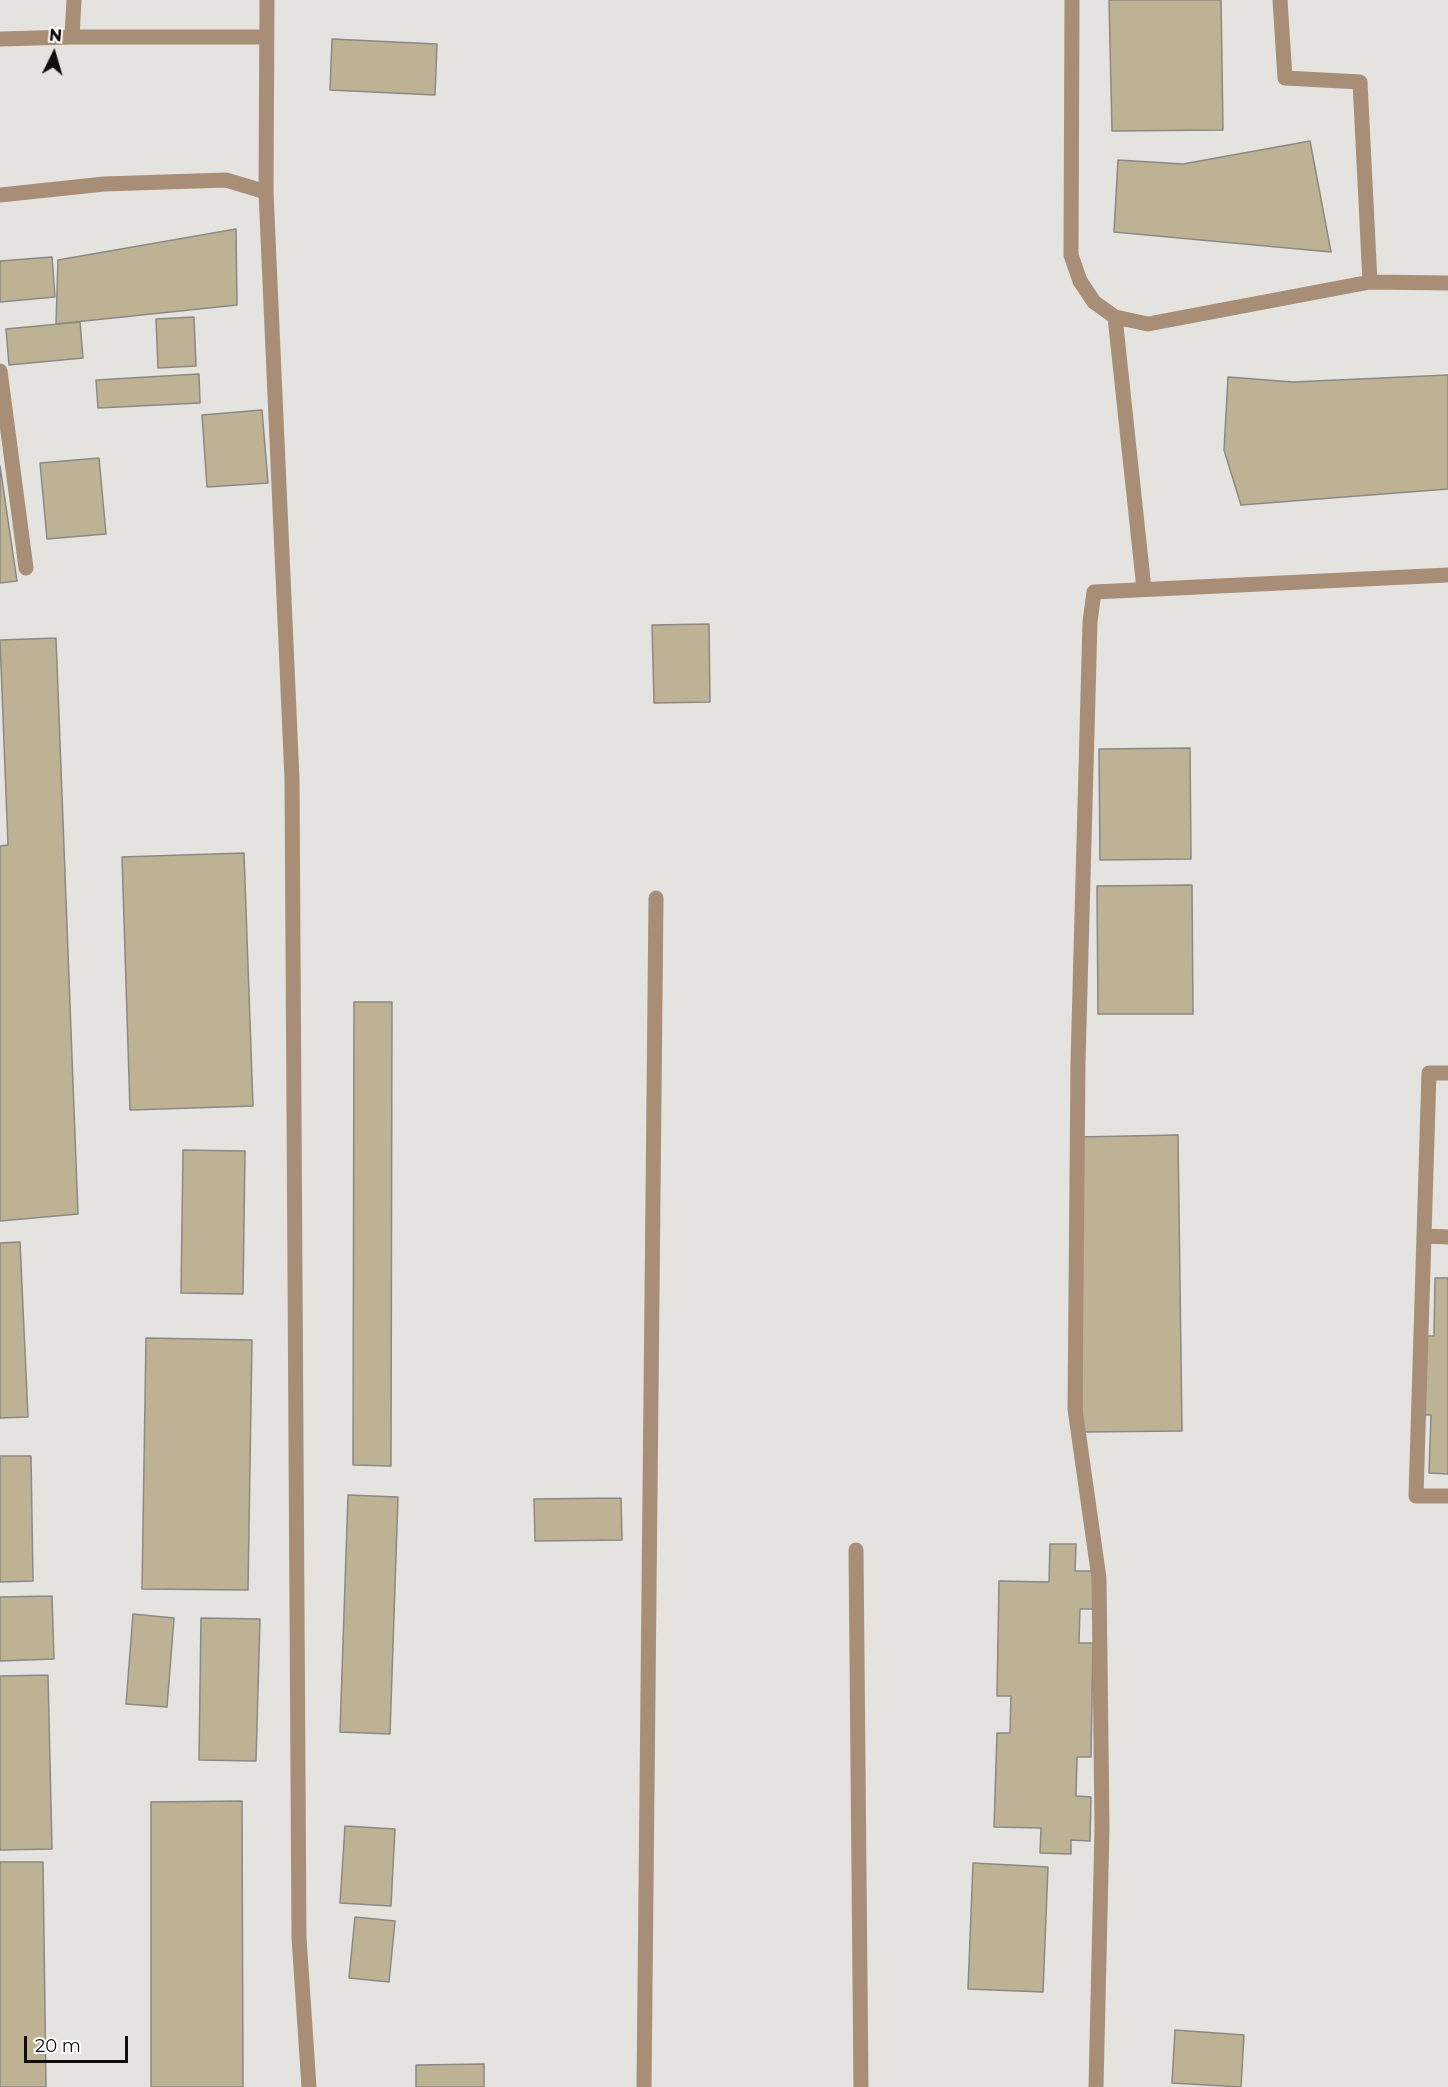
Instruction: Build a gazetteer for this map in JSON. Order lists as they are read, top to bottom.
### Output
{
  "scale_bar": "20 m",
  "north": "top"
}
